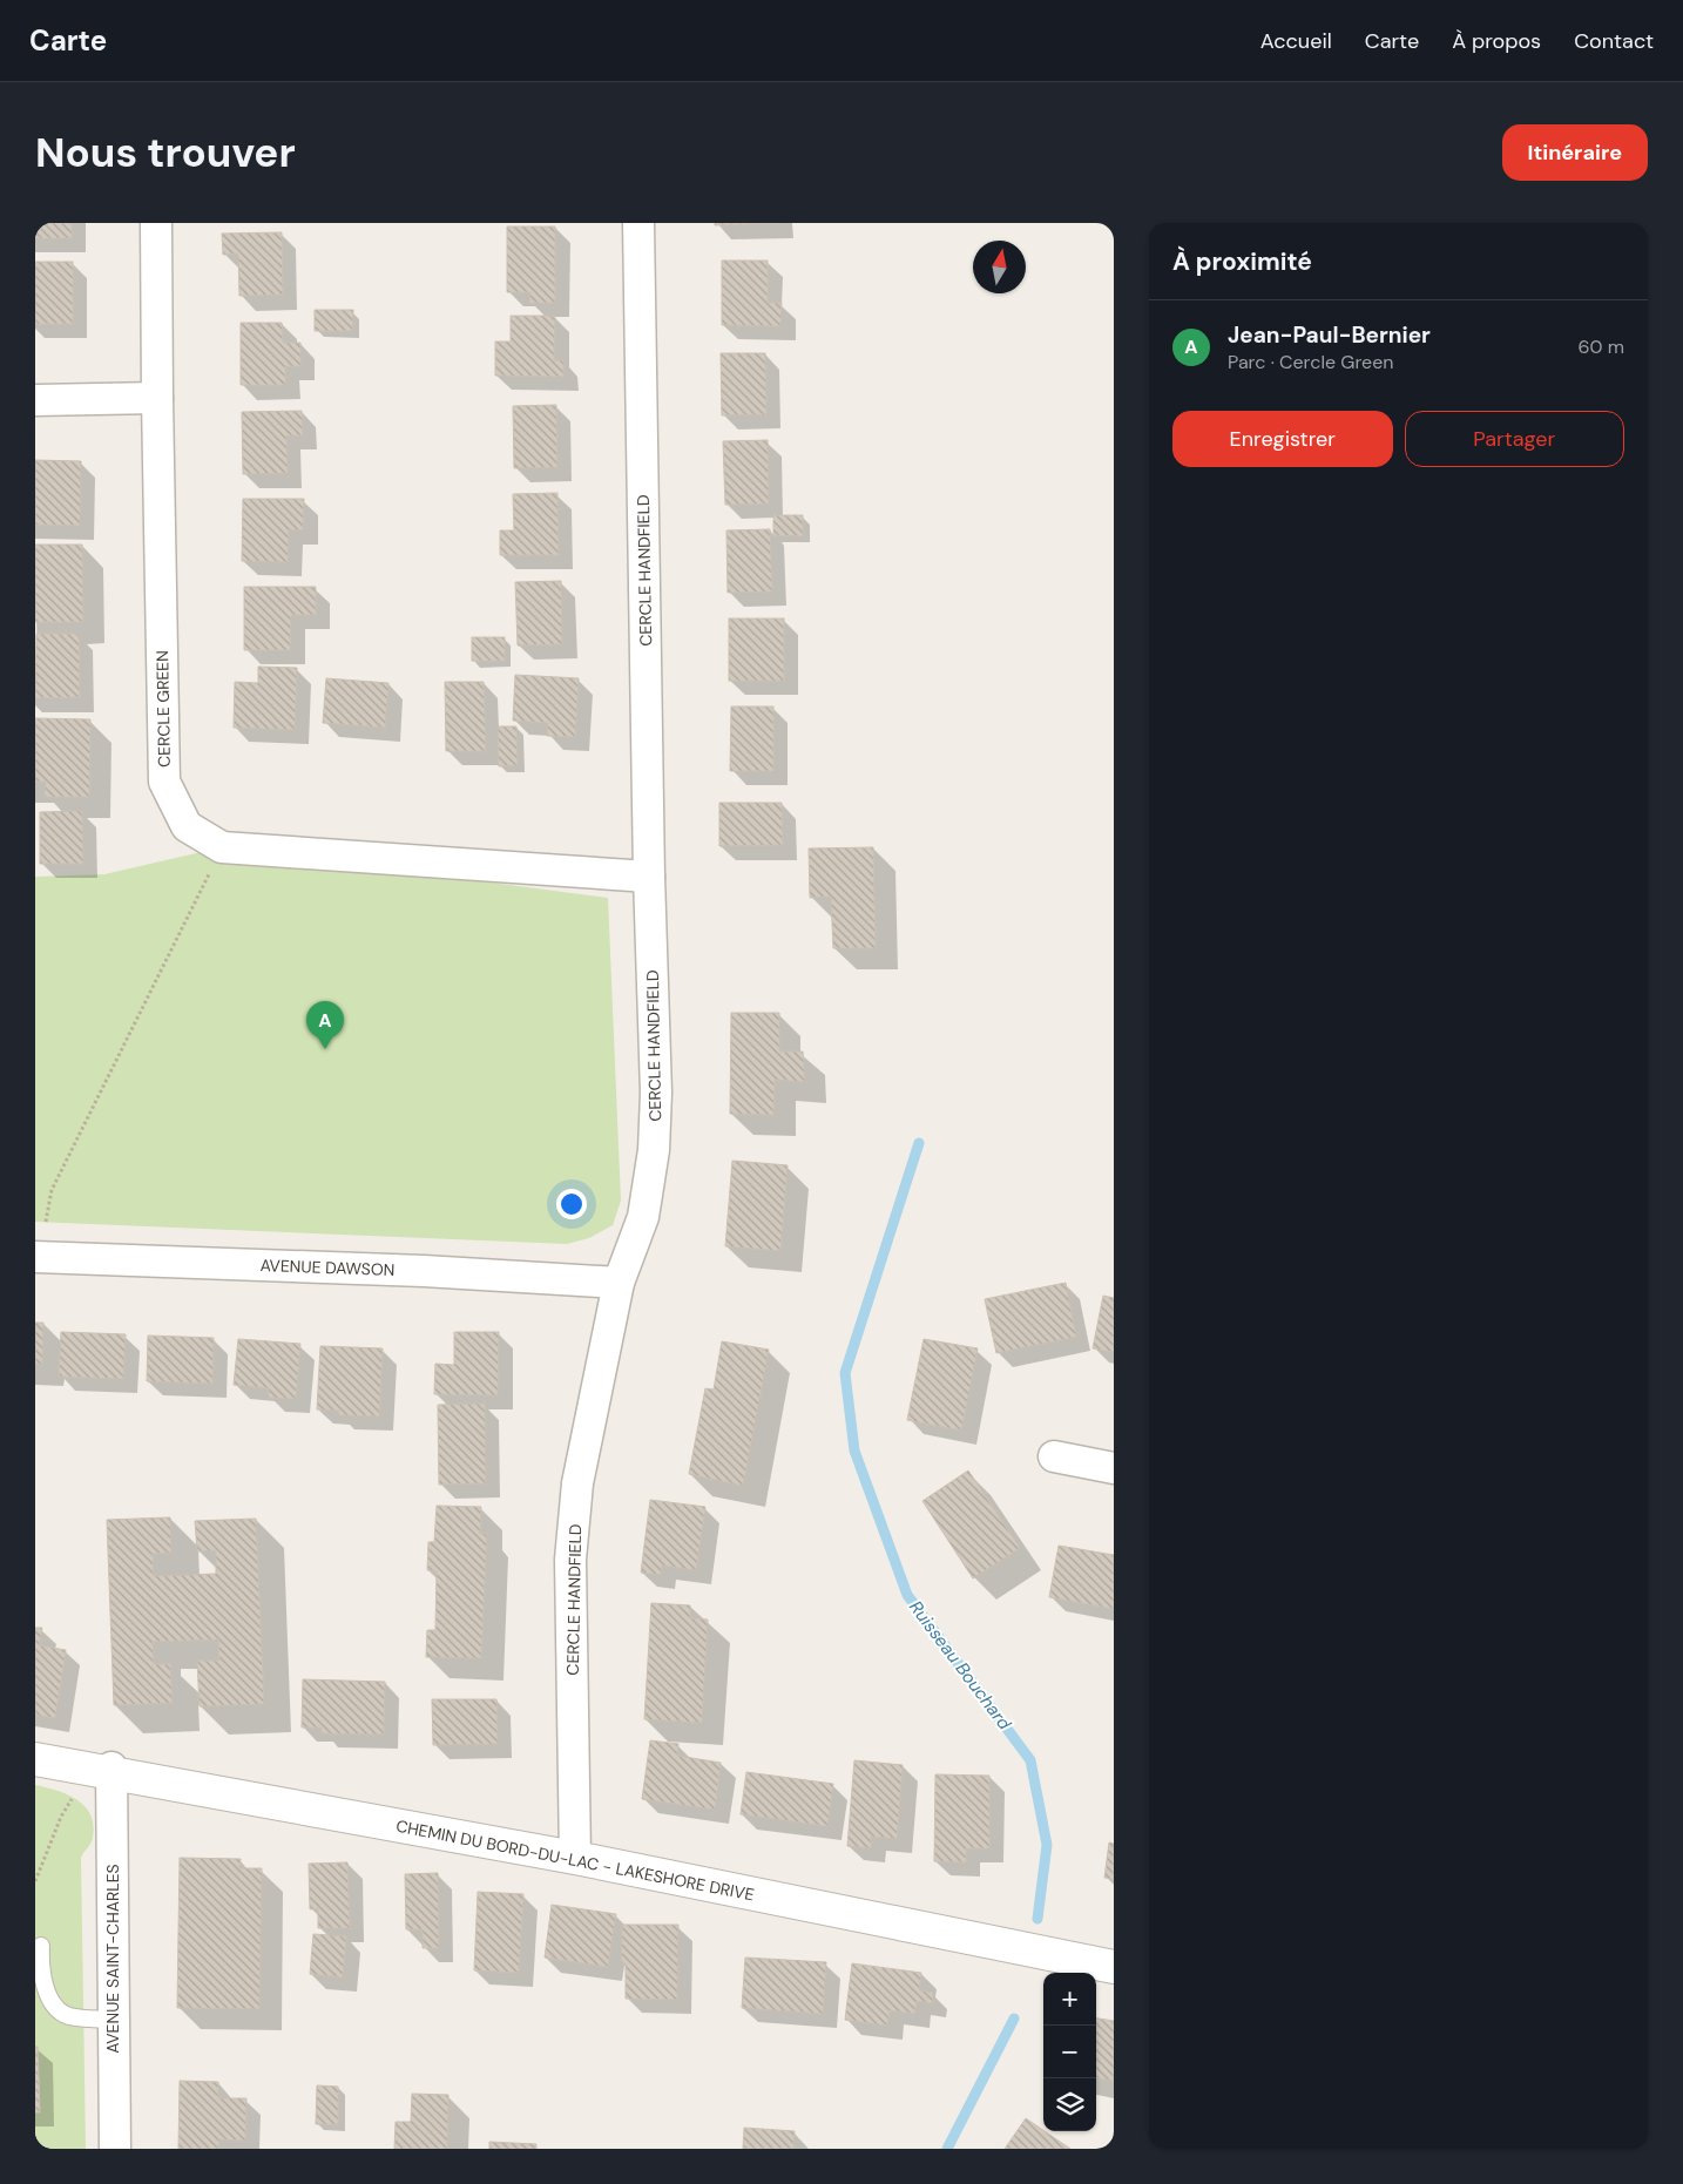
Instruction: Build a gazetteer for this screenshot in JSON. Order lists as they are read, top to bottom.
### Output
{
  "streets": {
    "street": [
      "CERCLE HANDFIELD",
      "CERCLE GREEN",
      "AVENUE DAWSON",
      "CHEMIN DU BORD-DU-LAC - LAKESHORE DRIVE",
      "AVENUE SAINT-CHARLES"
    ]
  },
  "crossings": [
    ["CERCLE HANDFIELD", "CERCLE GREEN"],
    ["CERCLE HANDFIELD", "AVENUE DAWSON"],
    ["CERCLE HANDFIELD", "CHEMIN DU BORD-DU-LAC - LAKESHORE DRIVE"],
    ["CHEMIN DU BORD-DU-LAC - LAKESHORE DRIVE", "AVENUE SAINT-CHARLES"]
  ],
  "water": ["Ruisseau Bouchard"],
  "north": "top",
  "page": {
    "header": "Carte",
    "nav": [
      "Accueil",
      "Carte",
      "À propos",
      "Contact"
    ],
    "buttons": [
      "Itinéraire",
      ["Enregistrer", "Partager"]
    ],
    "title": "Nous trouver",
    "heading": "À proximité",
    "list": [
      {
        "mark": "A",
        "name": "Jean-Paul-Bernier",
        "note": "Parc · Cercle Green",
        "value": "60 m"
      }
    ],
    "pins": "A",
    "map_buttons": ["+", "−"]
  }
}
